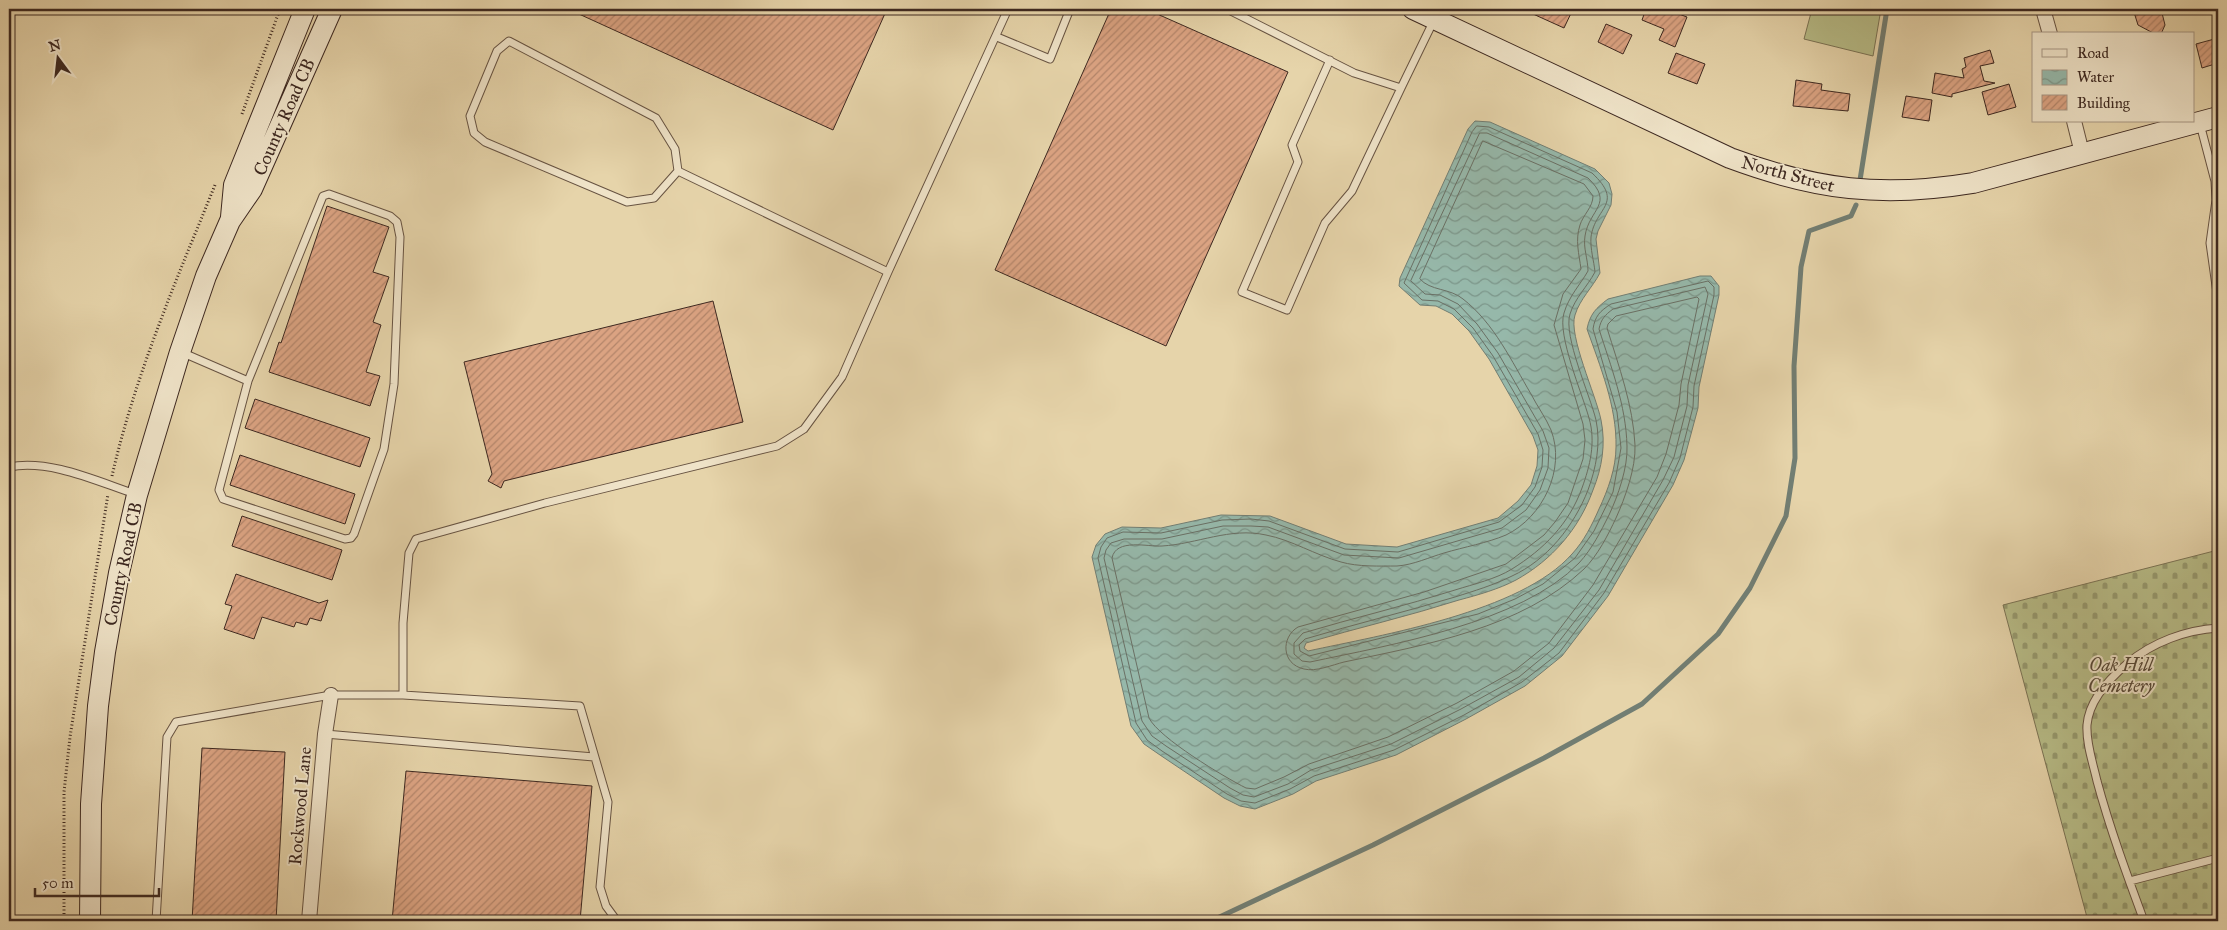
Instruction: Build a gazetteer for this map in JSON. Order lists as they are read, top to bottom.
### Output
{
  "streets": {
    "main road": ["County Road CB", "North Street"],
    "street": ["Rockwood Lane"]
  },
  "parks": ["Oak Hill Cemetery"],
  "legend": ["Road", "Water", "Building"],
  "scale_bar": "50 m",
  "north": "top"
}
